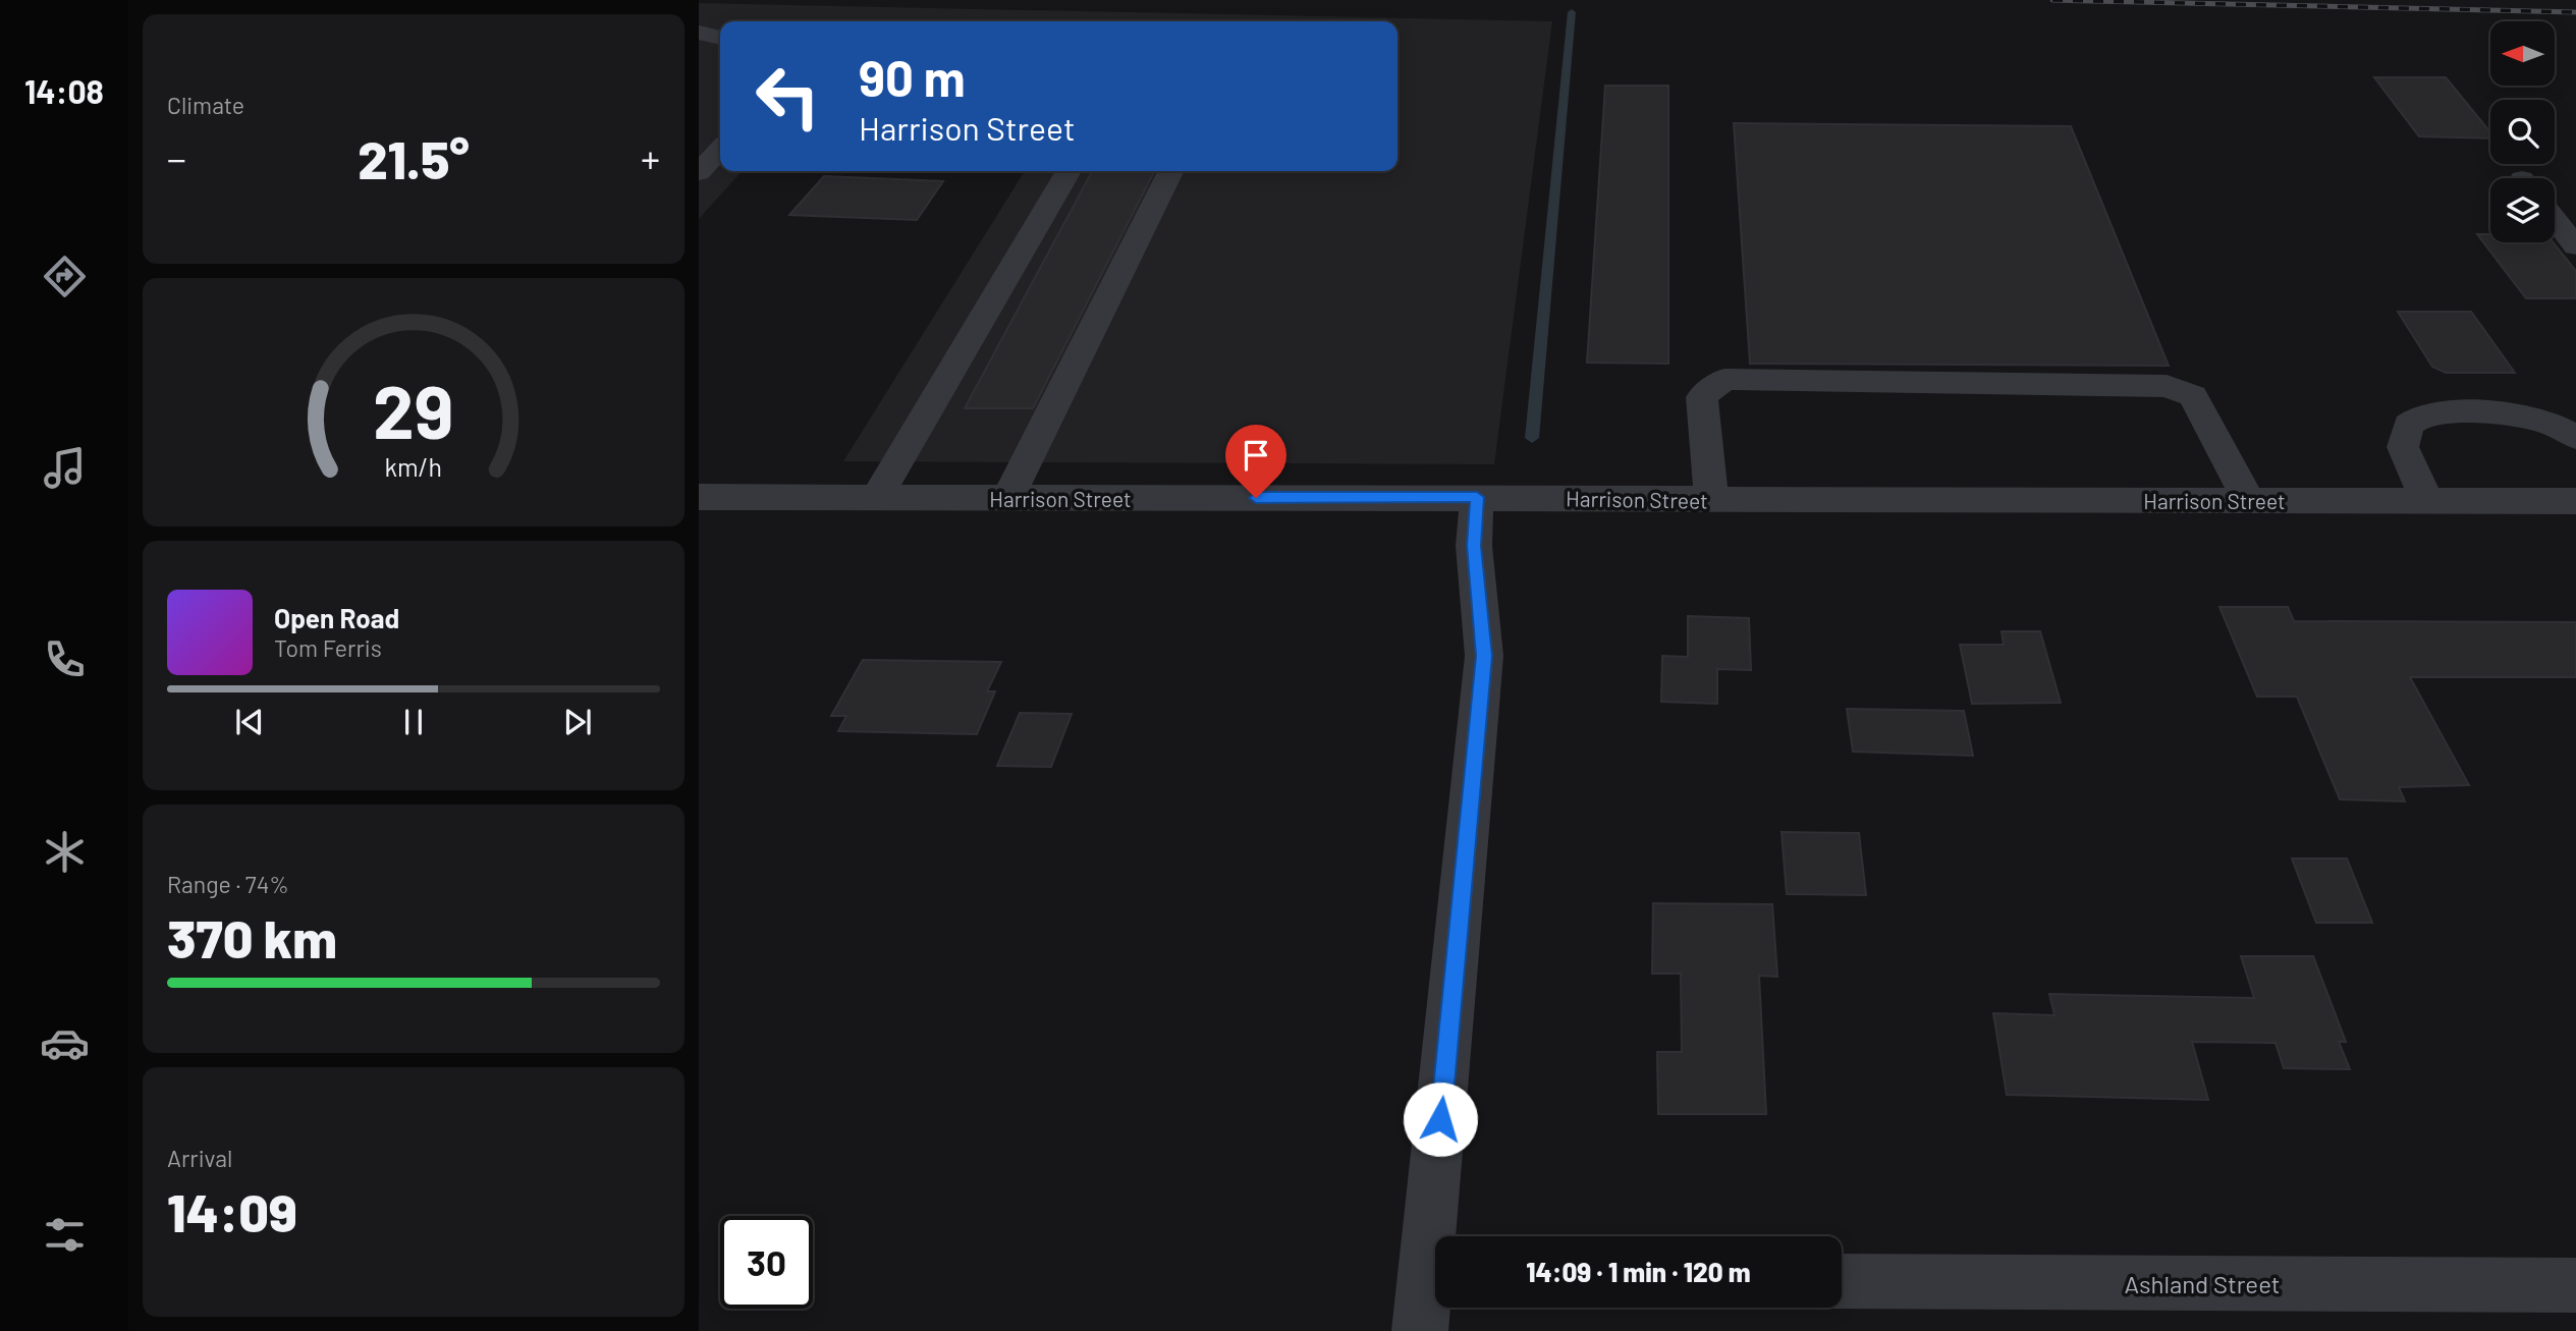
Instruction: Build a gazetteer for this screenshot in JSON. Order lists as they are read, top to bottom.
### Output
{
  "streets": {
    "street": ["Harrison Street", "Ashland Street"]
  },
  "north": "left",
  "page": {
    "tabs": "14:08",
    "tile": [
      "Climate",
      ["Range · 74%", "370 km"],
      ["Arrival", "14:09"]
    ],
    "turn": ["90 m", "Harrison Street"],
    "heat": ["−", "21.5°", "+"],
    "song": ["Open Road", "Tom Ferris"],
    "limit": "30",
    "trip": "14:09 · 1 min · 120 m",
    "gauge": ["29", "km/h"]
  }
}
